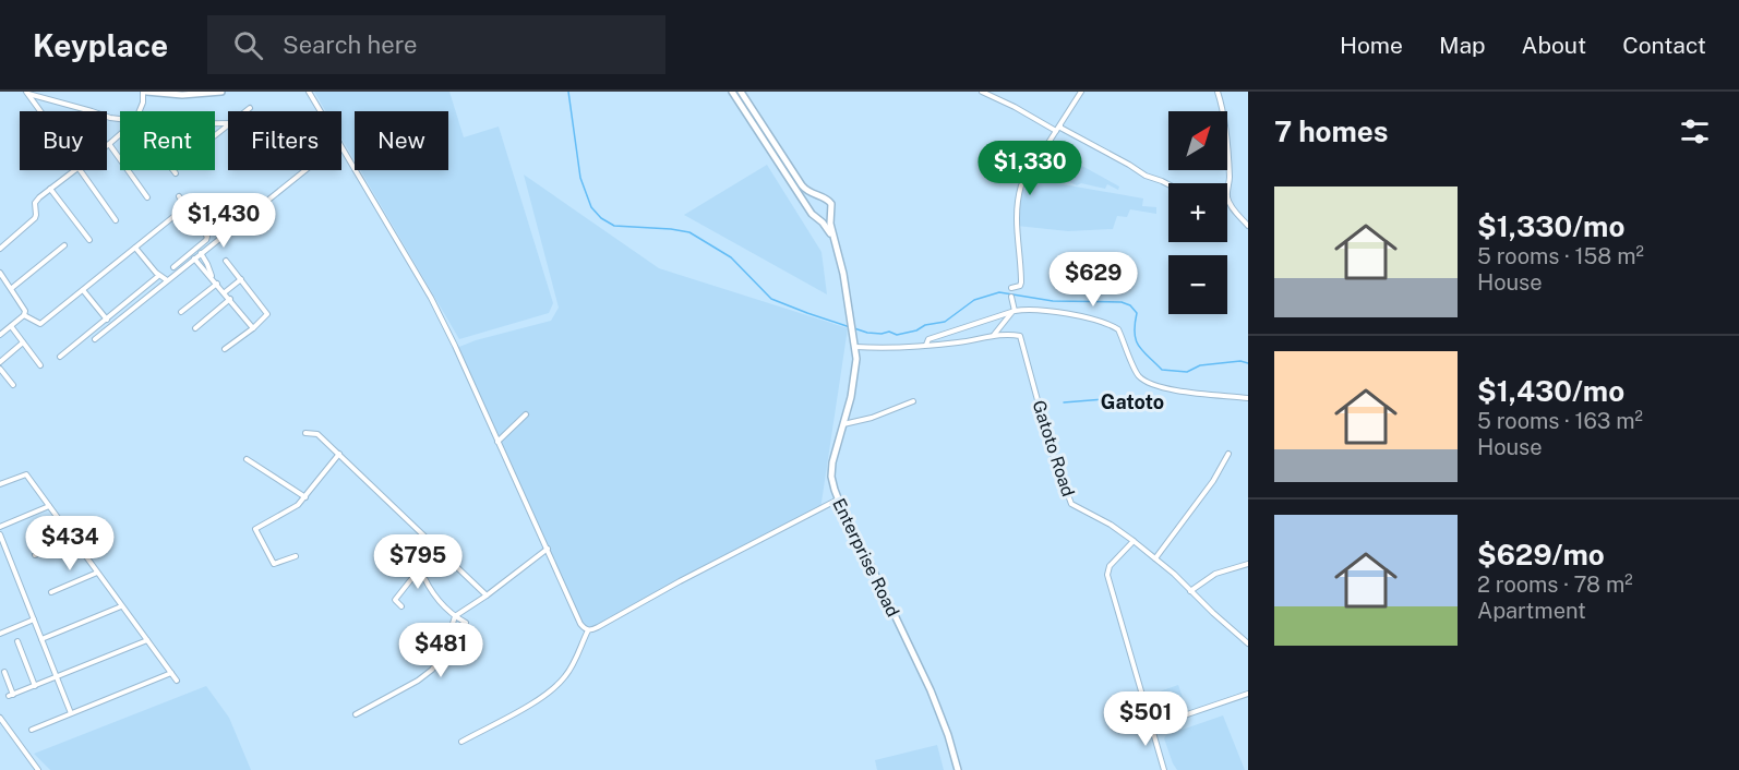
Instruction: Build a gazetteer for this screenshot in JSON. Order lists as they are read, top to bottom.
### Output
{
  "streets": {
    "main road": ["Enterprise Road"],
    "street": ["Gatoto Road"]
  },
  "crossings": [
    ["Gatoto Road", "Enterprise Road"]
  ],
  "districts": ["Gatoto"],
  "north": "top right",
  "page": {
    "header": "Keyplace",
    "search": "Search here",
    "nav": [
      "Home",
      "Map",
      "About",
      "Contact"
    ],
    "heading": "7 homes",
    "map_buttons": ["+", "−"],
    "chip": [
      "Buy",
      "Rent",
      "Filters",
      "New"
    ],
    "price": [
      "$1,330",
      "$1,430",
      "$629",
      "$434",
      "$795",
      "$481",
      "$501"
    ],
    "list": [
      {
        "name": "$1,330/mo",
        "note": "5 rooms · 158 m² · House"
      },
      {
        "name": "$1,430/mo",
        "note": "5 rooms · 163 m² · House"
      },
      {
        "name": "$629/mo",
        "note": "2 rooms · 78 m² · Apartment"
      }
    ]
  }
}
